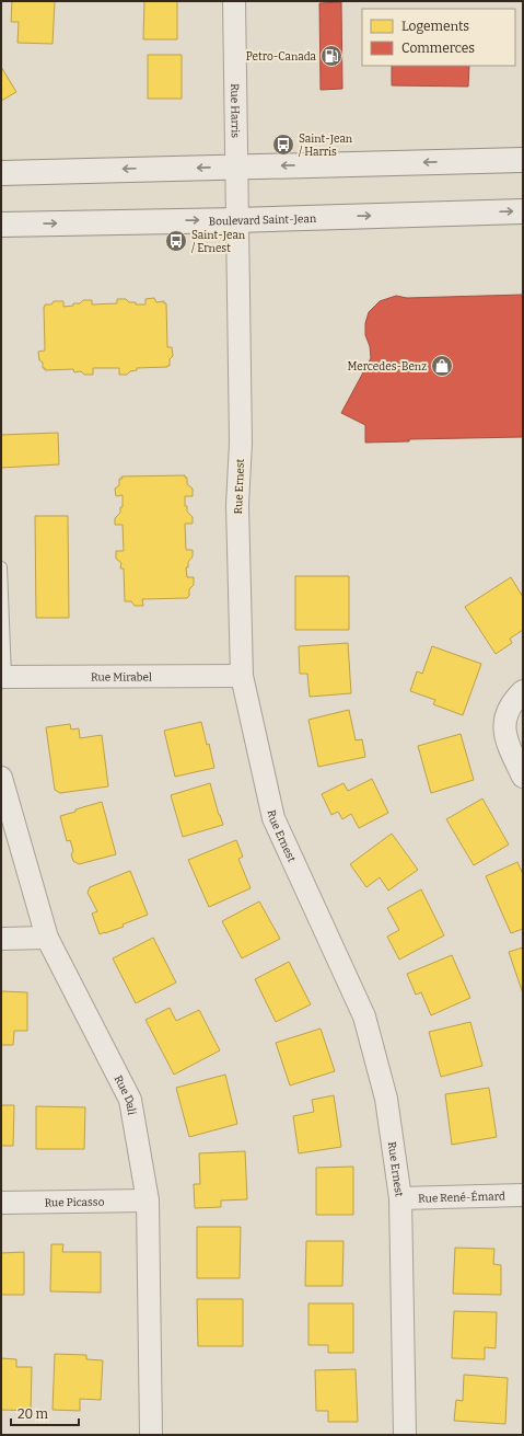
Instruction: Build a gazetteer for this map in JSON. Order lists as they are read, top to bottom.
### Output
{
  "streets": {
    "main road": ["Boulevard Saint-Jean"],
    "street": [
      "Rue Harris",
      "Rue Ernest",
      "Rue Mirabel",
      "Rue Dali",
      "Rue René-Émard",
      "Rue Picasso"
    ]
  },
  "crossings": [
    ["Rue Harris", "Boulevard Saint-Jean"],
    ["Rue Harris", "Rue Ernest"],
    ["Boulevard Saint-Jean", "Rue Ernest"],
    ["Rue Ernest", "Rue Mirabel"],
    ["Rue Ernest", "Rue René-Émard"],
    ["Rue Dali", "Rue Picasso"]
  ],
  "places": {
    "fuel station": ["Petro-Canada"],
    "bus stop": ["Saint-Jean / Harris", "Saint-Jean / Ernest"],
    "shop": ["Mercedes-Benz"]
  },
  "legend": ["Logements", "Commerces"],
  "scale_bar": "20 m"
}
